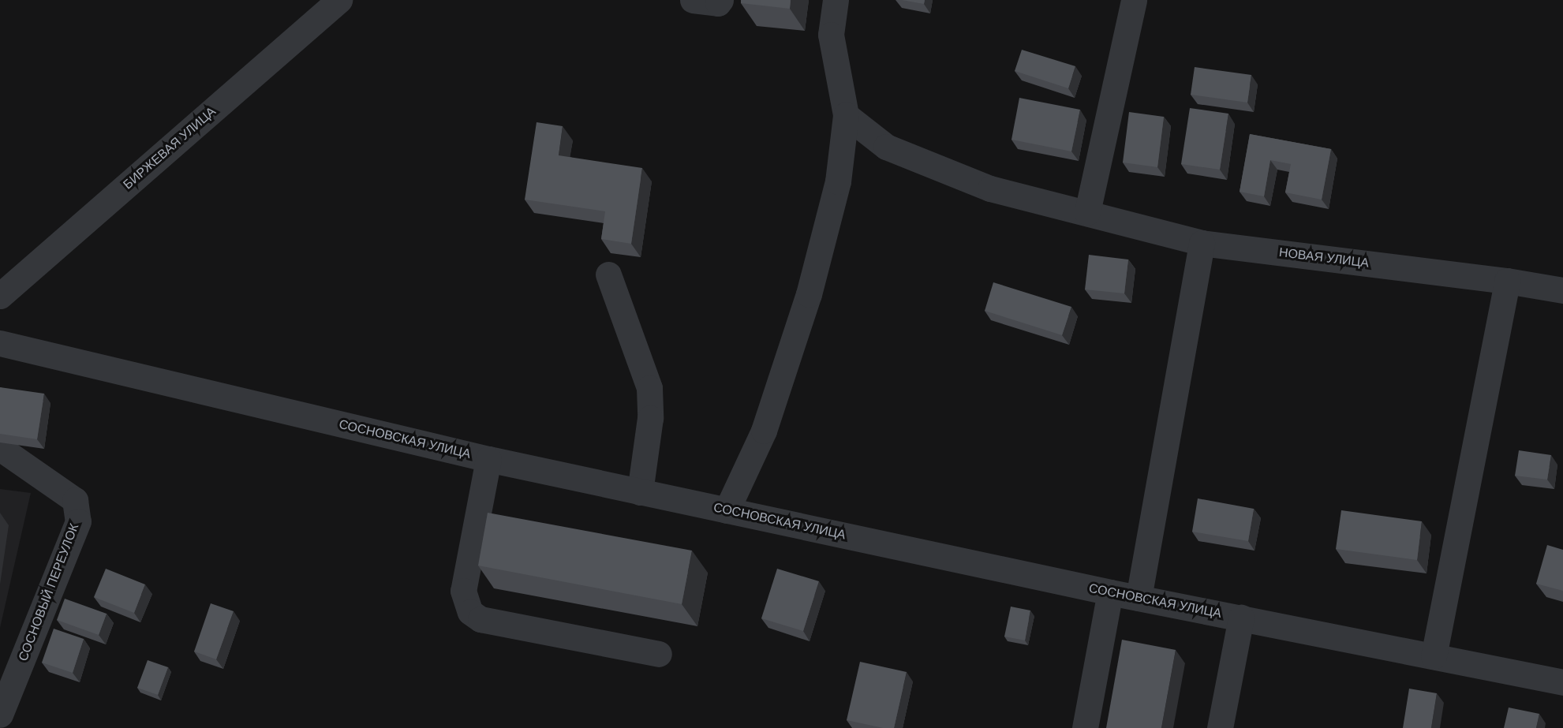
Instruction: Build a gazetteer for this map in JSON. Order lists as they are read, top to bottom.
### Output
{
  "streets": {
    "street": [
      "БИРЖЕВАЯ УЛИЦА",
      "НОВАЯ УЛИЦА",
      "СОСНОВСКАЯ УЛИЦА",
      "СОСНОВЫЙ ПЕРЕУЛОК"
    ]
  }
}
